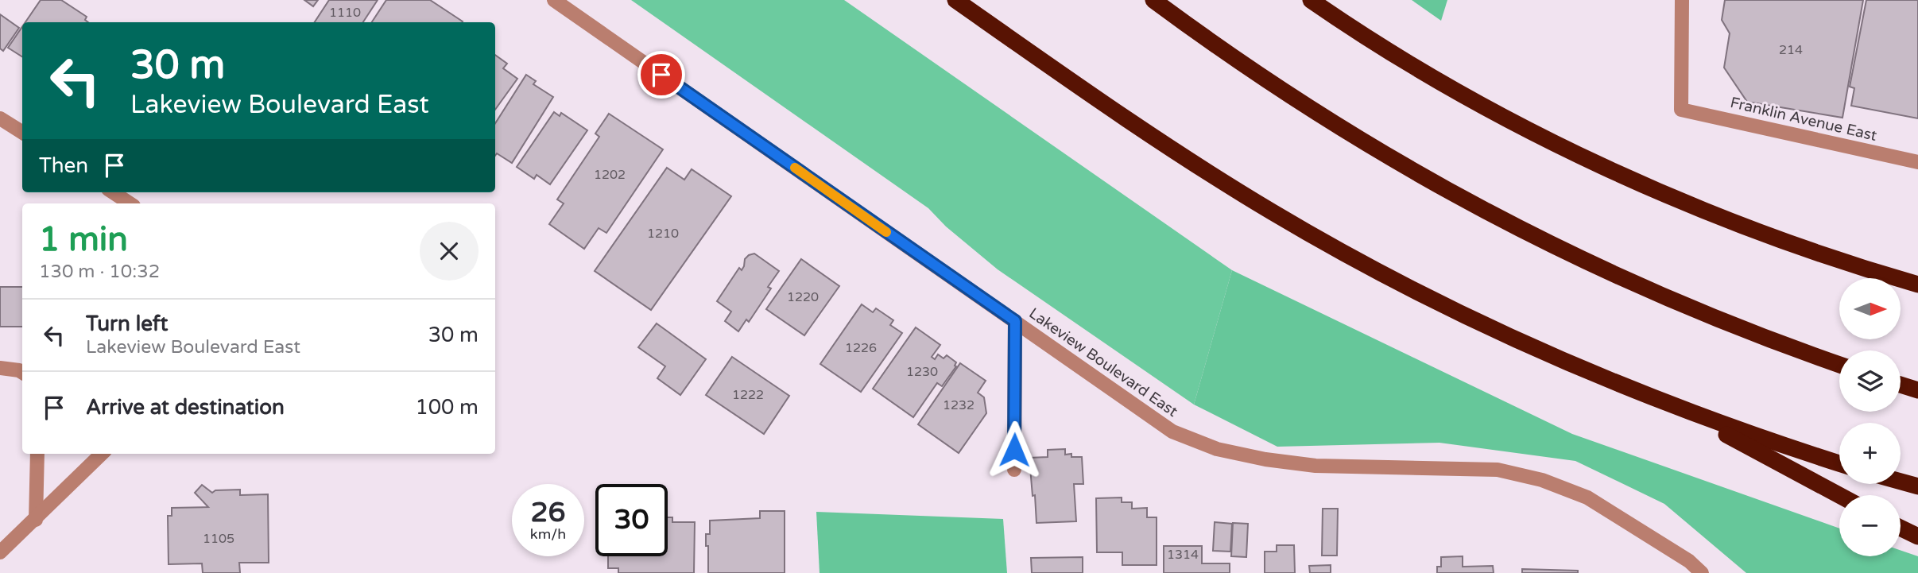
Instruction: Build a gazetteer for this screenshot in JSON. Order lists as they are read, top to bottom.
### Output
{
  "streets": {
    "street": ["Franklin Avenue East", "Lakeview Boulevard East"]
  },
  "house_numbers": [
    "1110",
    "214",
    "1202",
    "1210",
    "1220",
    "1226",
    "1230",
    "1222",
    "1232",
    "1105",
    "1314"
  ],
  "north": "right",
  "page": {
    "turn": ["30 m", "Lakeview Boulevard East"],
    "then": "Then",
    "heading": ["1 min", "130 m · 10:32"],
    "map_buttons": ["+", "−"],
    "list": [
      {
        "name": "Turn left",
        "note": "Lakeview Boulevard East",
        "value": "30 m"
      },
      {
        "name": "Arrive at destination",
        "value": "100 m"
      }
    ],
    "speed": "26 km/h",
    "limit": "30"
  }
}
